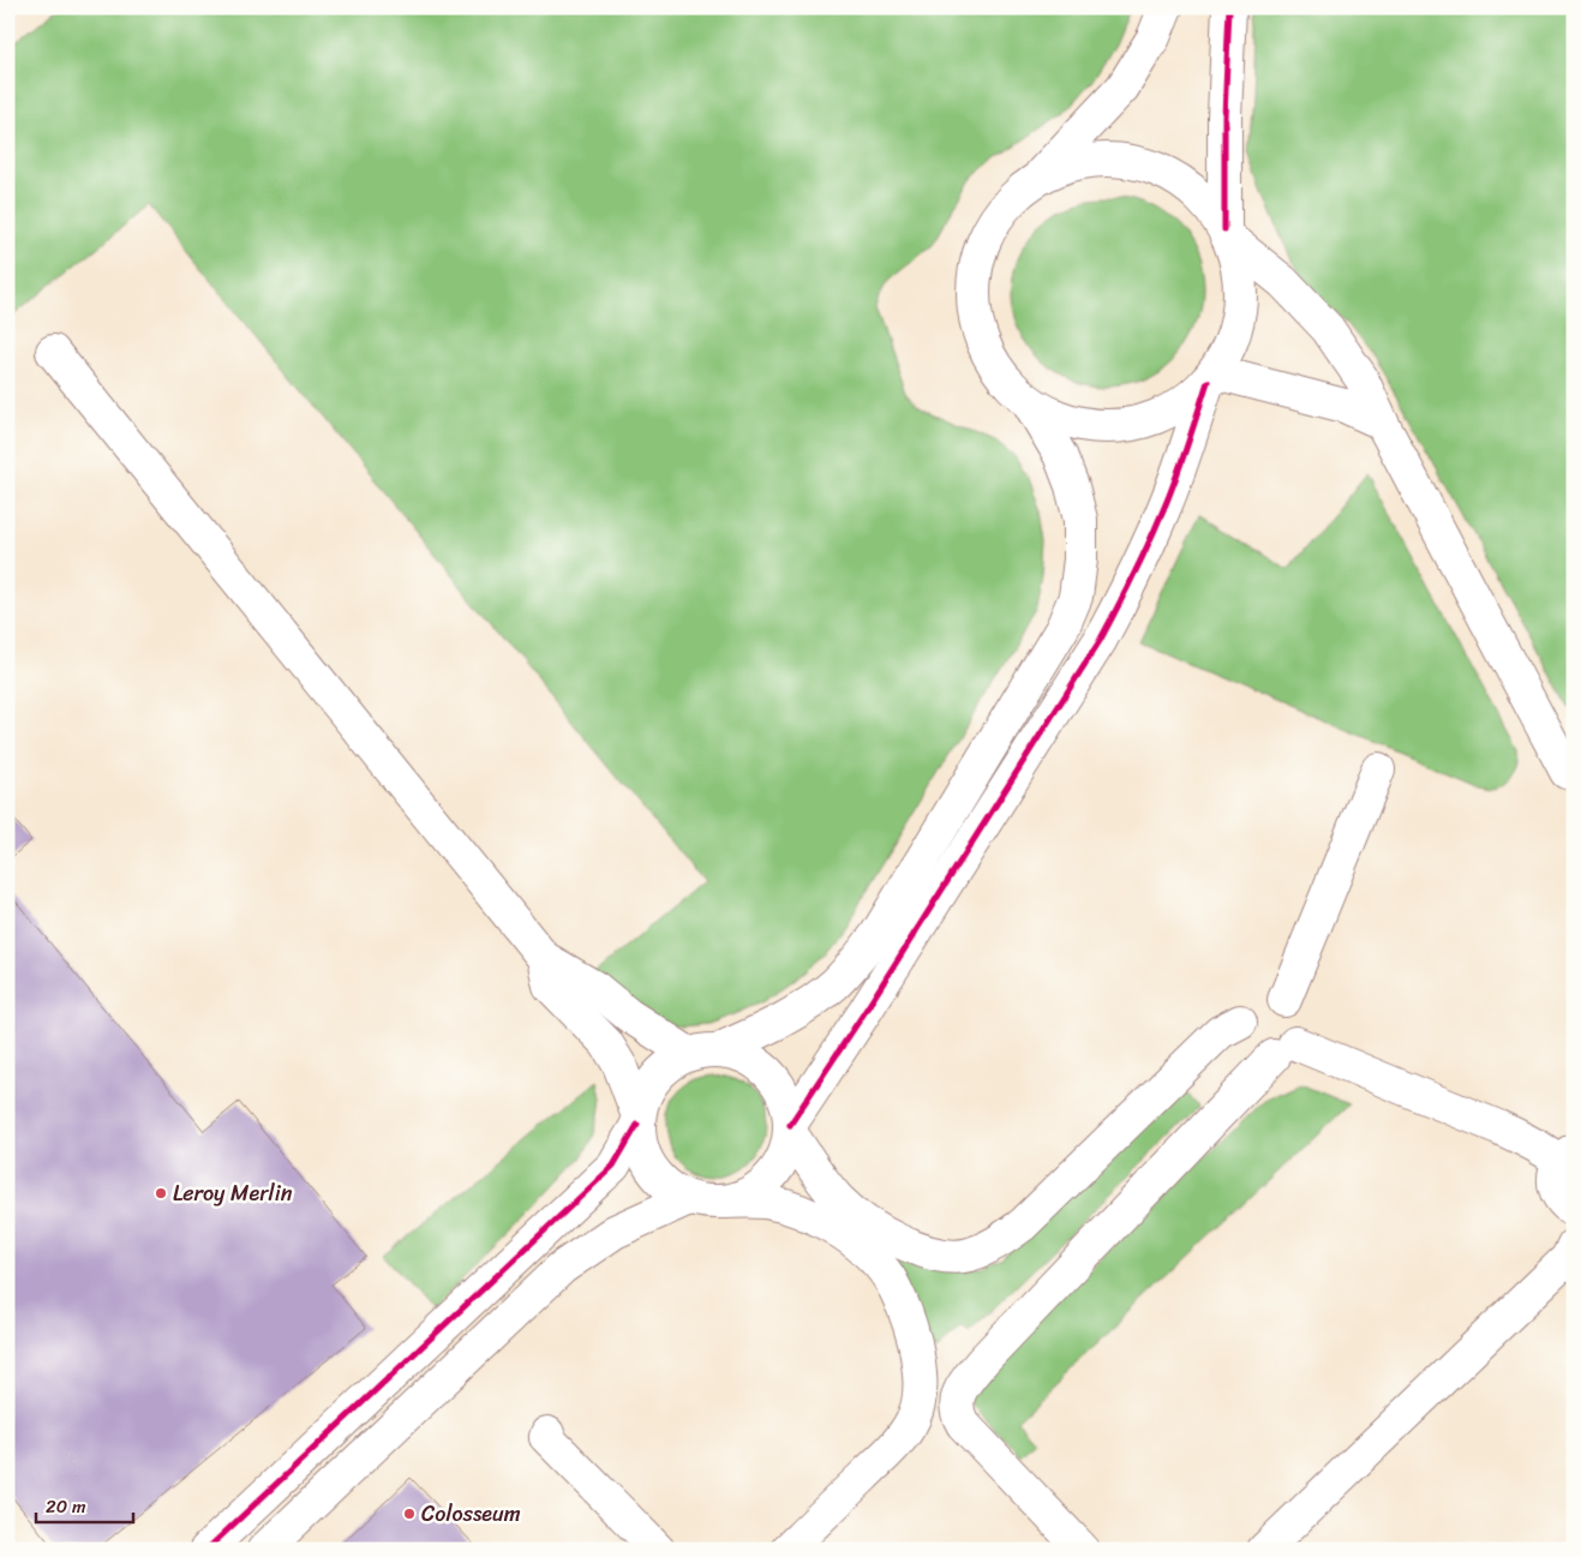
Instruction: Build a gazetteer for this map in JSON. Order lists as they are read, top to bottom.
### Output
{
  "places": ["Leroy Merlin", "Colosseum"],
  "scale_bar": "20 m"
}
